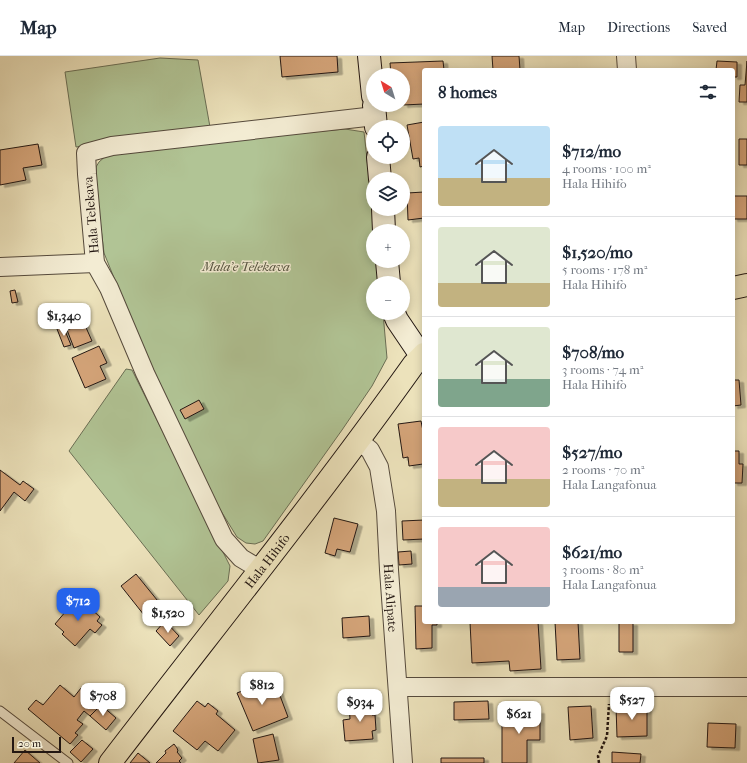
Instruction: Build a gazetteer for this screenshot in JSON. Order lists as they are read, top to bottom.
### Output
{
  "streets": {
    "main road": ["Hala Hihifo"],
    "street": ["Hala Telekava", "Hala Alipate"]
  },
  "crossings": [
    ["Hala Telekava", "Hala Hihifo"],
    ["Hala Hihifo", "Hala Alipate"]
  ],
  "parks": ["Mala'e Telekava"],
  "scale_bar": "20 m",
  "north": "top left",
  "page": {
    "header": "Map",
    "nav": ["Map", "Directions", "Saved"],
    "map_buttons": ["+", "−"],
    "heading": "8 homes",
    "list": [
      {
        "name": "$712/mo",
        "note": "4 rooms · 100 m² · Hala Hihifo"
      },
      {
        "name": "$1,520/mo",
        "note": "5 rooms · 178 m² · Hala Hihifo"
      },
      {
        "name": "$708/mo",
        "note": "3 rooms · 74 m² · Hala Hihifo"
      },
      {
        "name": "$527/mo",
        "note": "2 rooms · 70 m² · Hala Langafonua"
      },
      {
        "name": "$621/mo",
        "note": "3 rooms · 80 m² · Hala Langafonua"
      }
    ],
    "price": [
      "$1,340",
      "$712",
      "$1,520",
      "$812",
      "$708",
      "$527",
      "$934",
      "$621"
    ],
    "scale": "20 m"
  }
}
